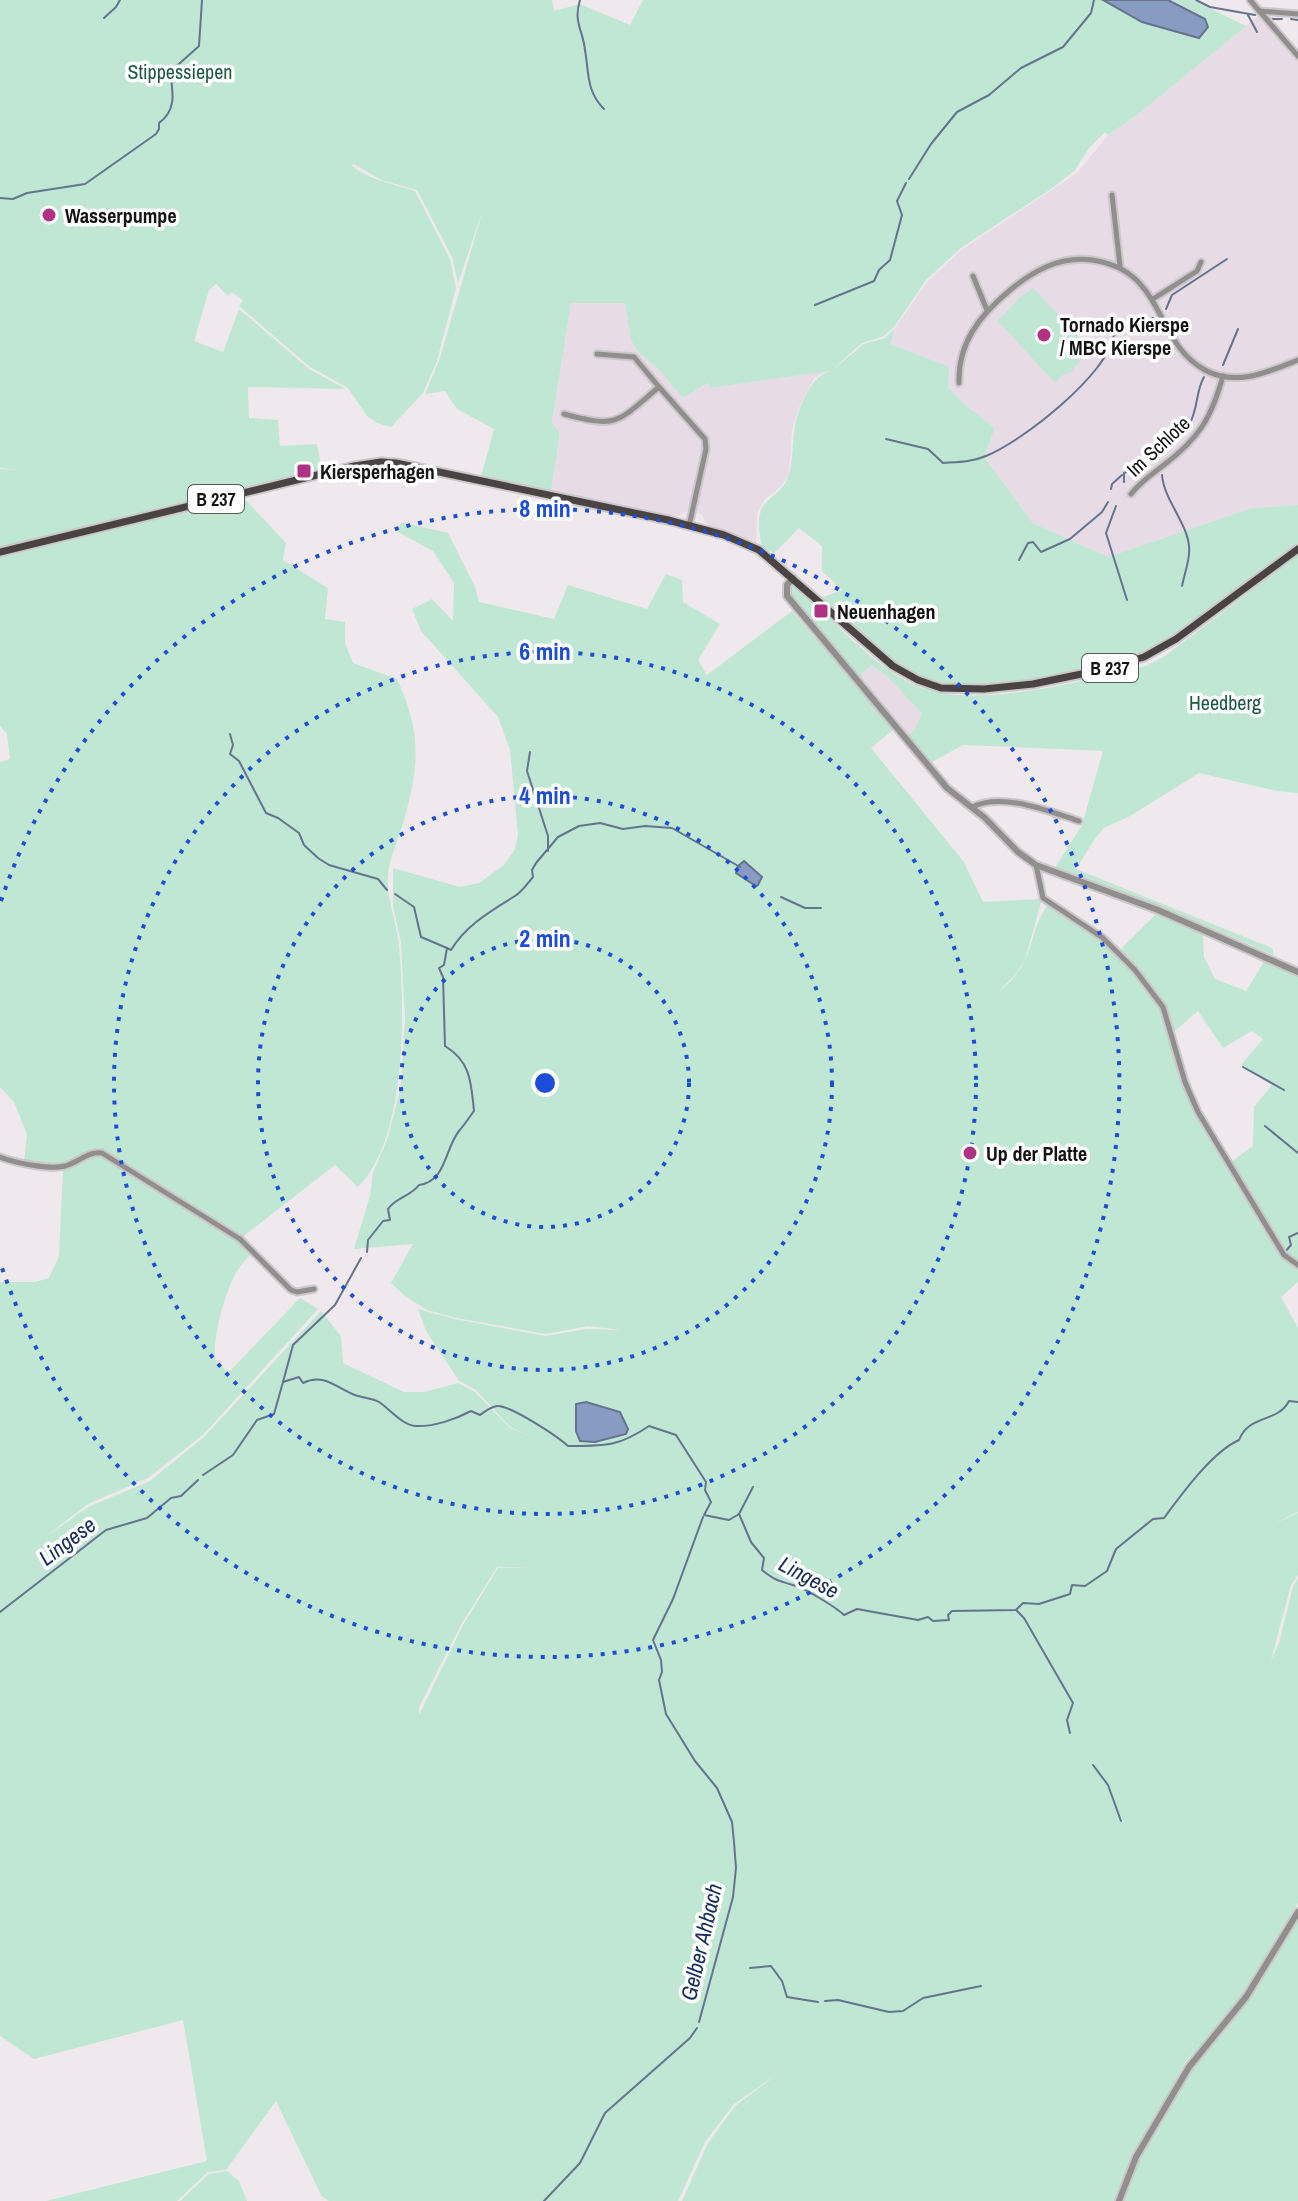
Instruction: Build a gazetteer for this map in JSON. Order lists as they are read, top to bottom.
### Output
{
  "streets": {
    "main road": ["B 237"],
    "street": ["Im Schlote"]
  },
  "water": ["Lingese", "Gelber Ahbach"],
  "parks": ["Stippessiepen", "Heedberg"],
  "places": {
    "other": ["Wasserpumpe", "Tornado Kierspe / MBC Kierspe", "Up der Platte"],
    "transit": ["Kiersperhagen", "Neuenhagen"]
  },
  "rings": [
    "8 min",
    "6 min",
    "4 min",
    "2 min"
  ]
}
